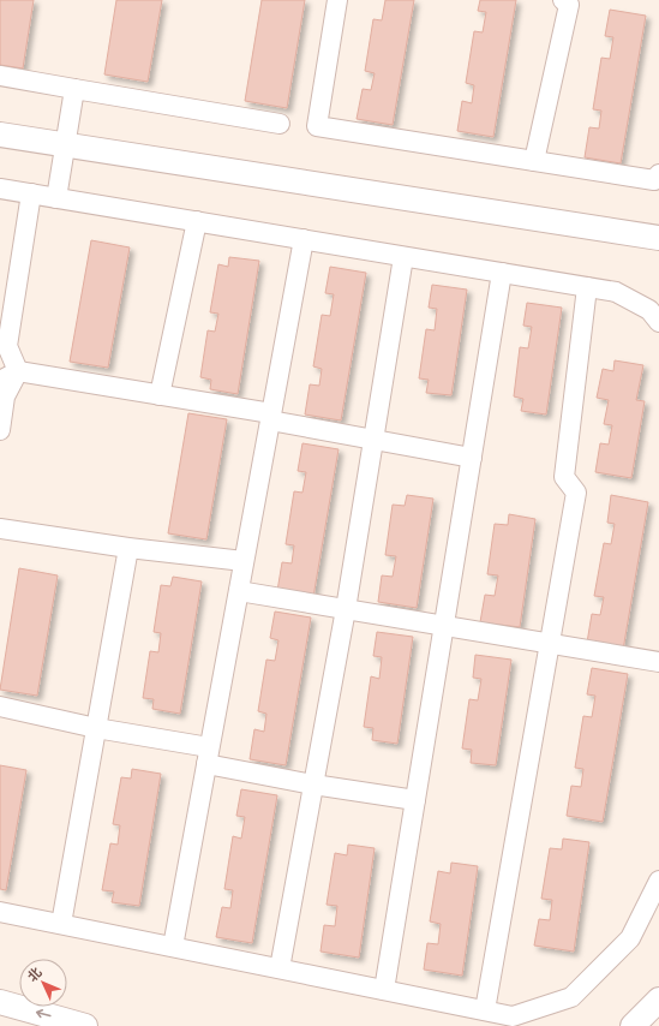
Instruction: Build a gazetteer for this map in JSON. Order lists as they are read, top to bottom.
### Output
{
  "north": "top left"
}
